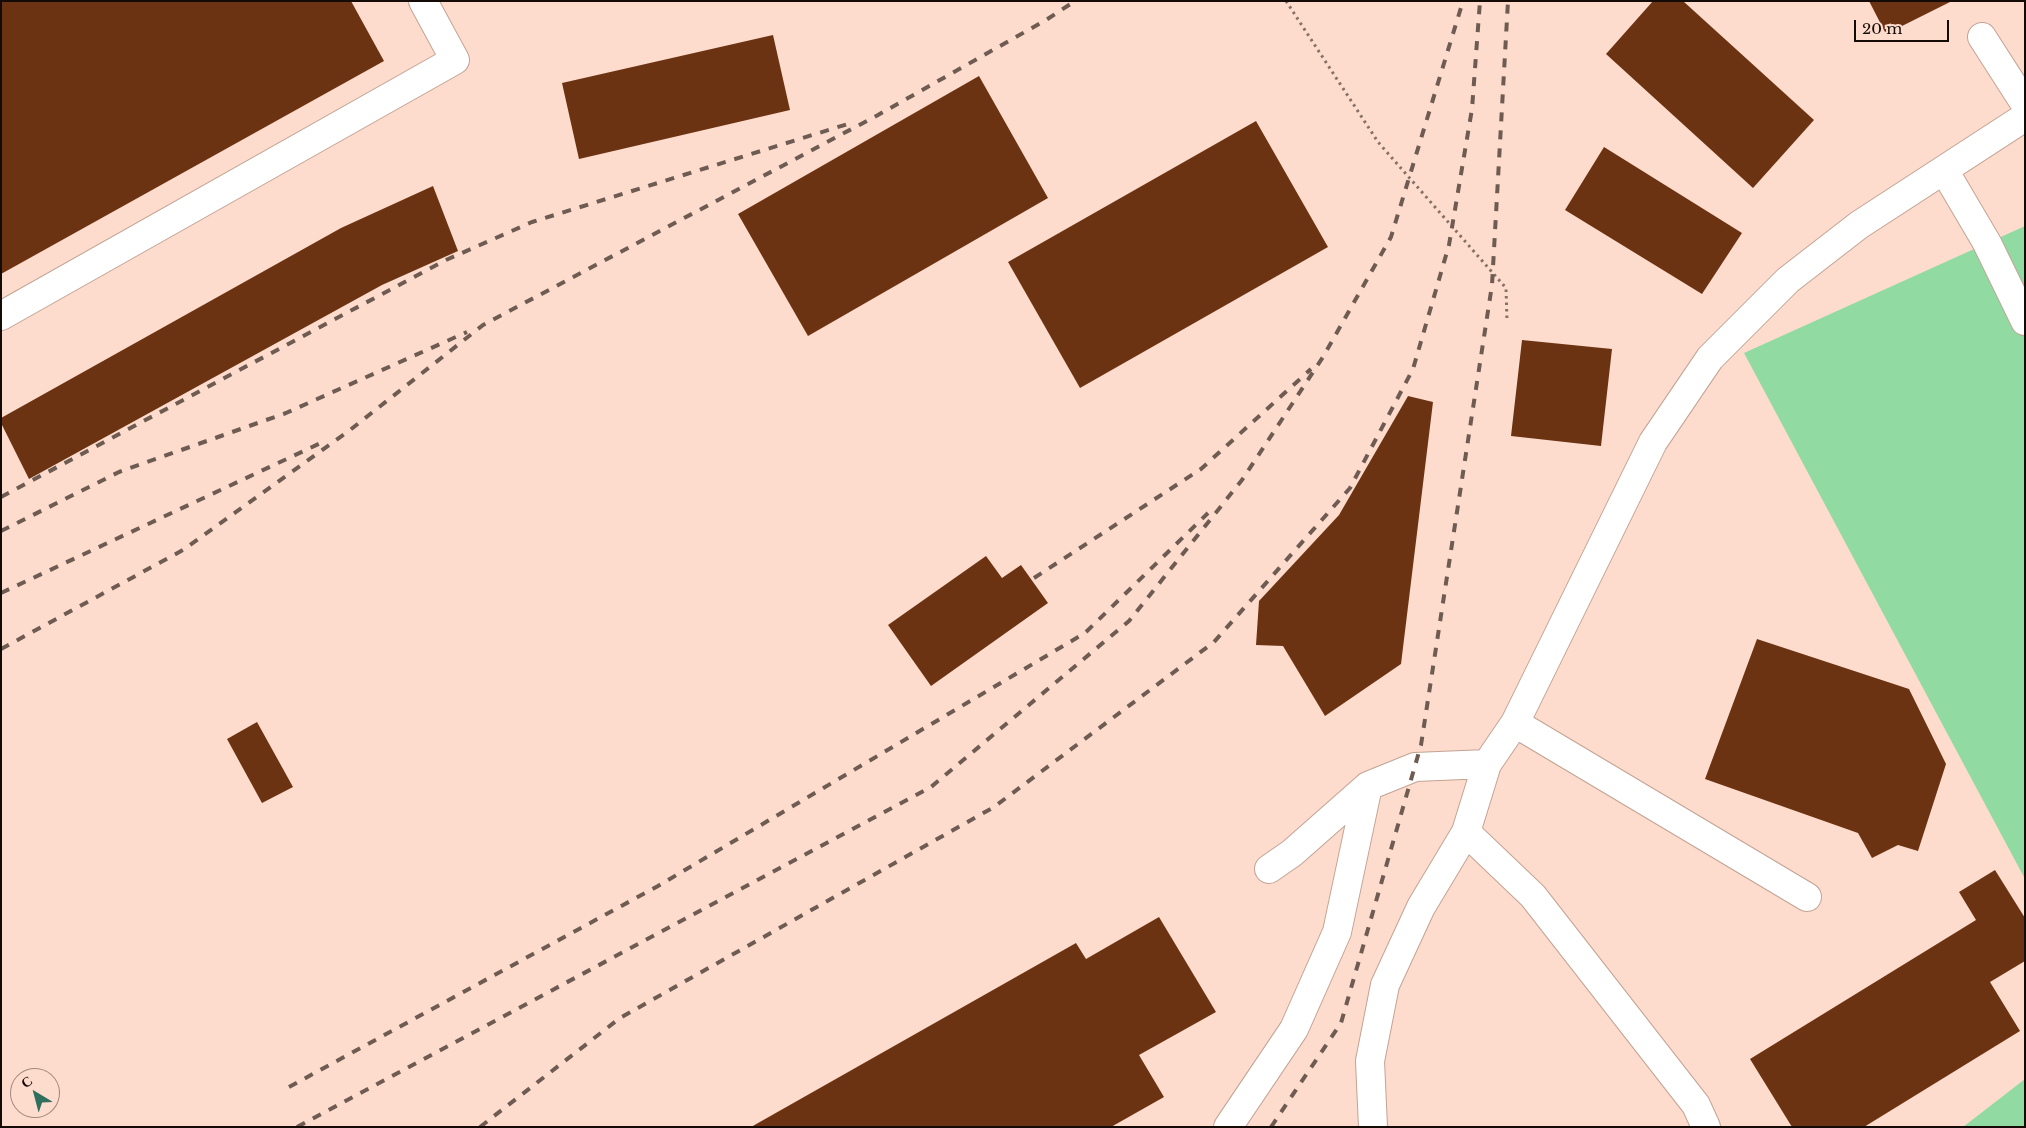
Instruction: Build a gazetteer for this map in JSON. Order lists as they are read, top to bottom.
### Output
{
  "scale_bar": "20 m",
  "north": "top left"
}
